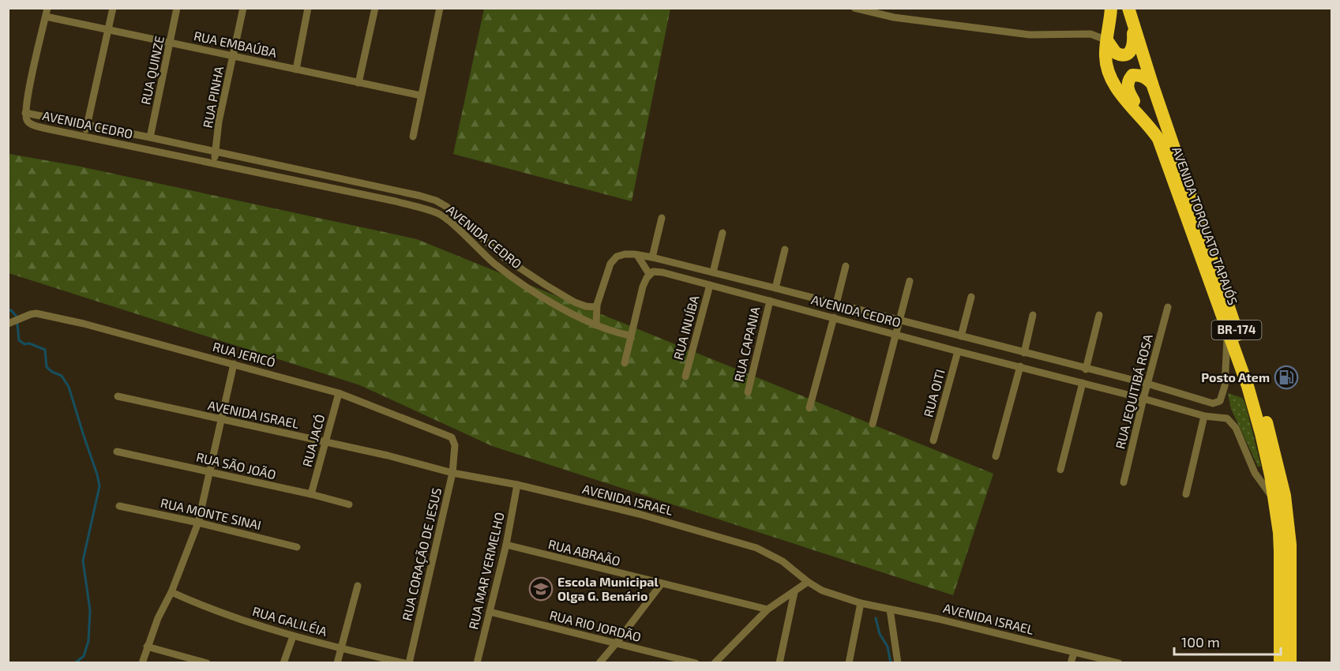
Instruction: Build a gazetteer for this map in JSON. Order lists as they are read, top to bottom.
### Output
{
  "streets": {
    "highway": ["AVENIDA TORQUATO TAPAJÓS", "BR-174"],
    "street": [
      "RUA EMBAÚBA",
      "RUA QUINZE",
      "RUA PINHA",
      "AVENIDA CEDRO",
      "RUA INUÍBA",
      "RUA CAPANIA",
      "RUA JERICÓ",
      "RUA JEQUITIBÁ ROSA",
      "RUA OITI",
      "AVENIDA ISRAEL",
      "RUA JACÓ",
      "RUA SÃO JOÃO",
      "RUA MONTE SINAI",
      "RUA ABRAÃO",
      "RUA CORAÇÃO DE JESUS",
      "RUA MAR VERMELHO",
      "RUA GALILÉIA",
      "RUA RIO JORDÃO"
    ]
  },
  "crossings": [
    ["RUA EMBAÚBA", "RUA QUINZE"],
    ["RUA EMBAÚBA", "RUA PINHA"],
    ["RUA QUINZE", "AVENIDA CEDRO"],
    ["RUA PINHA", "AVENIDA CEDRO"],
    ["AVENIDA CEDRO", "AVENIDA TORQUATO TAPAJÓS"],
    ["AVENIDA CEDRO", "RUA INUÍBA"],
    ["AVENIDA CEDRO", "RUA CAPANIA"],
    ["AVENIDA CEDRO", "RUA JEQUITIBÁ ROSA"],
    ["AVENIDA CEDRO", "RUA OITI"],
    ["RUA JERICÓ", "RUA JACÓ"],
    ["RUA JERICÓ", "RUA CORAÇÃO DE JESUS"],
    ["AVENIDA ISRAEL", "RUA JACÓ"],
    ["AVENIDA ISRAEL", "RUA CORAÇÃO DE JESUS"],
    ["AVENIDA ISRAEL", "RUA MAR VERMELHO"],
    ["RUA JACÓ", "RUA SÃO JOÃO"],
    ["RUA ABRAÃO", "RUA MAR VERMELHO"],
    ["RUA MAR VERMELHO", "RUA RIO JORDÃO"]
  ],
  "places": {
    "fuel station": ["Posto Atem"],
    "school or university": ["Escola Municipal Olga G. Benário"]
  },
  "scale_bar": "100 m"
}
